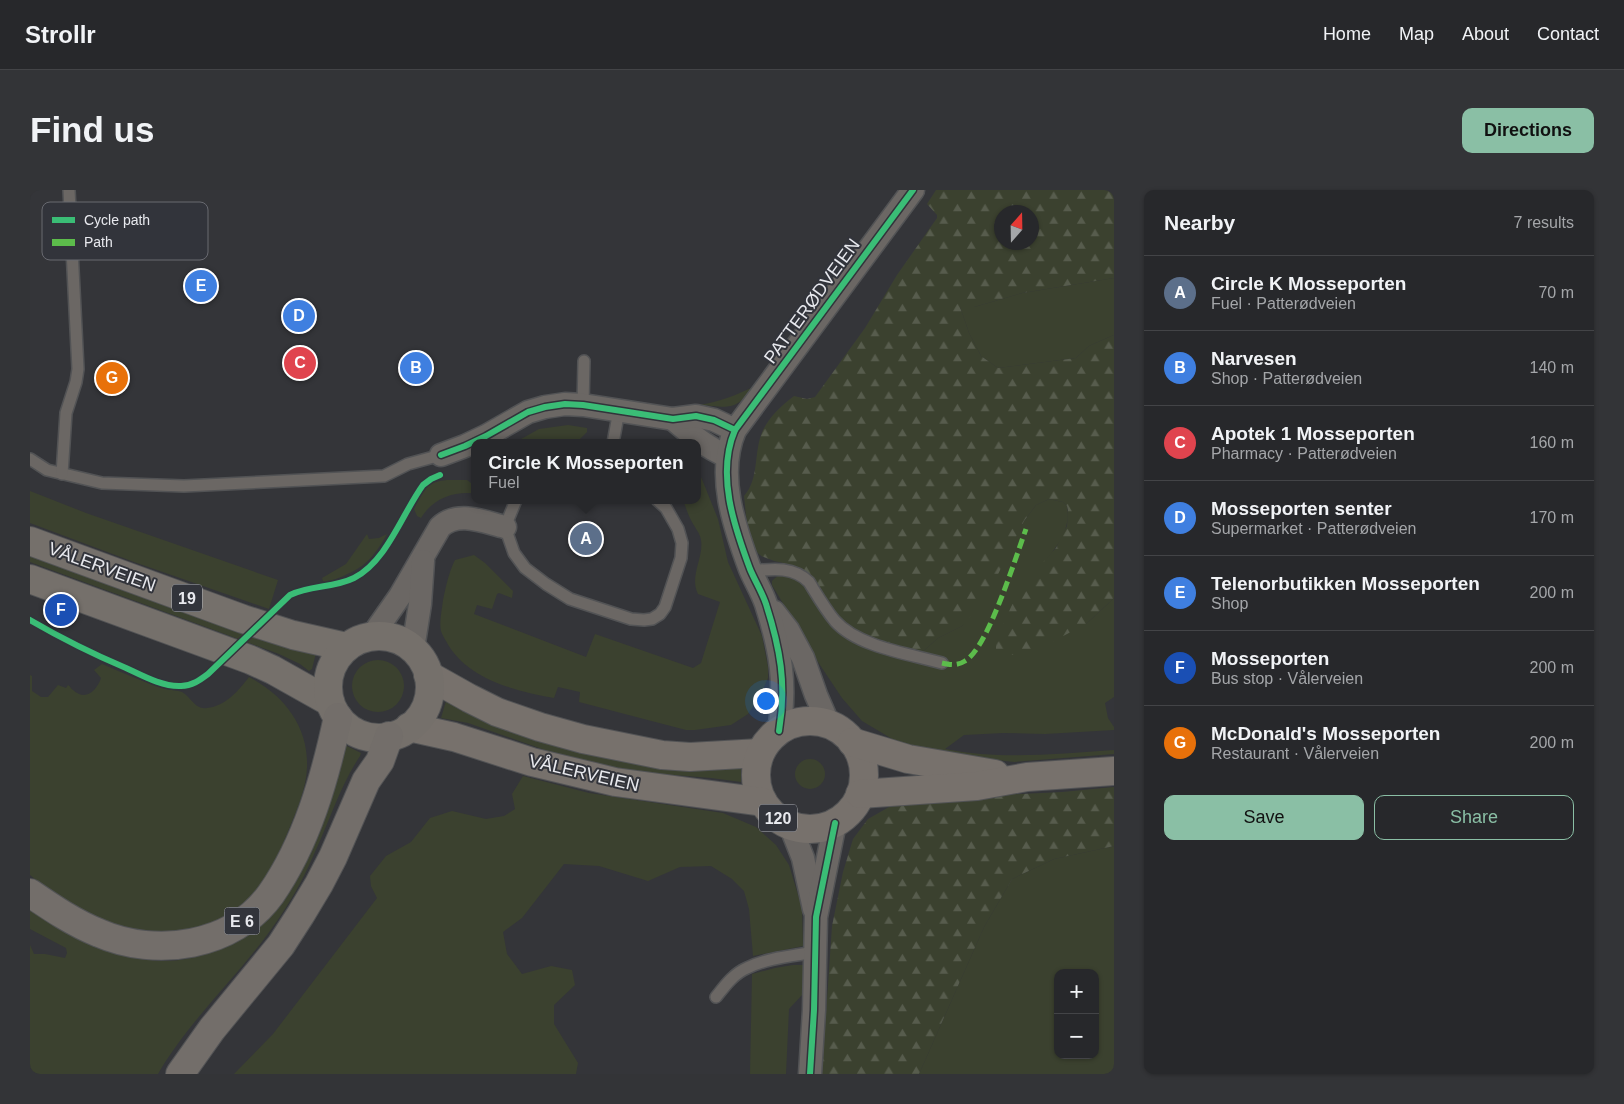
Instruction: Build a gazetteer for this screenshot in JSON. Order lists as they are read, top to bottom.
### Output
{
  "streets": {
    "highway": ["VÅLERVEIEN", "19", "E 6"],
    "main road": ["120"],
    "street": ["PATTERØDVEIEN"]
  },
  "crossings": [
    ["PATTERØDVEIEN", "VÅLERVEIEN"],
    ["PATTERØDVEIEN", "120"],
    ["VÅLERVEIEN", "19"],
    ["VÅLERVEIEN", "120"],
    ["VÅLERVEIEN", "E 6"],
    ["19", "E 6"]
  ],
  "legend": ["Cycle path", "Path"],
  "north": "top",
  "page": {
    "header": "Strollr",
    "nav": [
      "Home",
      "Map",
      "About",
      "Contact"
    ],
    "buttons": [
      "Directions",
      ["Save", "Share"]
    ],
    "title": "Find us",
    "heading": ["Nearby", "7 results"],
    "list": [
      {
        "mark": "A",
        "name": "Circle K Mosseporten",
        "note": "Fuel · Patterødveien",
        "value": "70 m"
      },
      {
        "mark": "B",
        "name": "Narvesen",
        "note": "Shop · Patterødveien",
        "value": "140 m"
      },
      {
        "mark": "C",
        "name": "Apotek 1 Mosseporten",
        "note": "Pharmacy · Patterødveien",
        "value": "160 m"
      },
      {
        "mark": "D",
        "name": "Mosseporten senter",
        "note": "Supermarket · Patterødveien",
        "value": "170 m"
      },
      {
        "mark": "E",
        "name": "Telenorbutikken Mosseporten",
        "note": "Shop",
        "value": "200 m"
      },
      {
        "mark": "F",
        "name": "Mosseporten",
        "note": "Bus stop · Vålerveien",
        "value": "200 m"
      },
      {
        "mark": "G",
        "name": "McDonald's Mosseporten",
        "note": "Restaurant · Vålerveien",
        "value": "200 m"
      }
    ],
    "pins": [
      "E",
      "D",
      "C",
      "B",
      "G",
      "A",
      "F"
    ],
    "popup": ["Circle K Mosseporten", "Fuel"],
    "map_buttons": ["+", "−"]
  }
}
